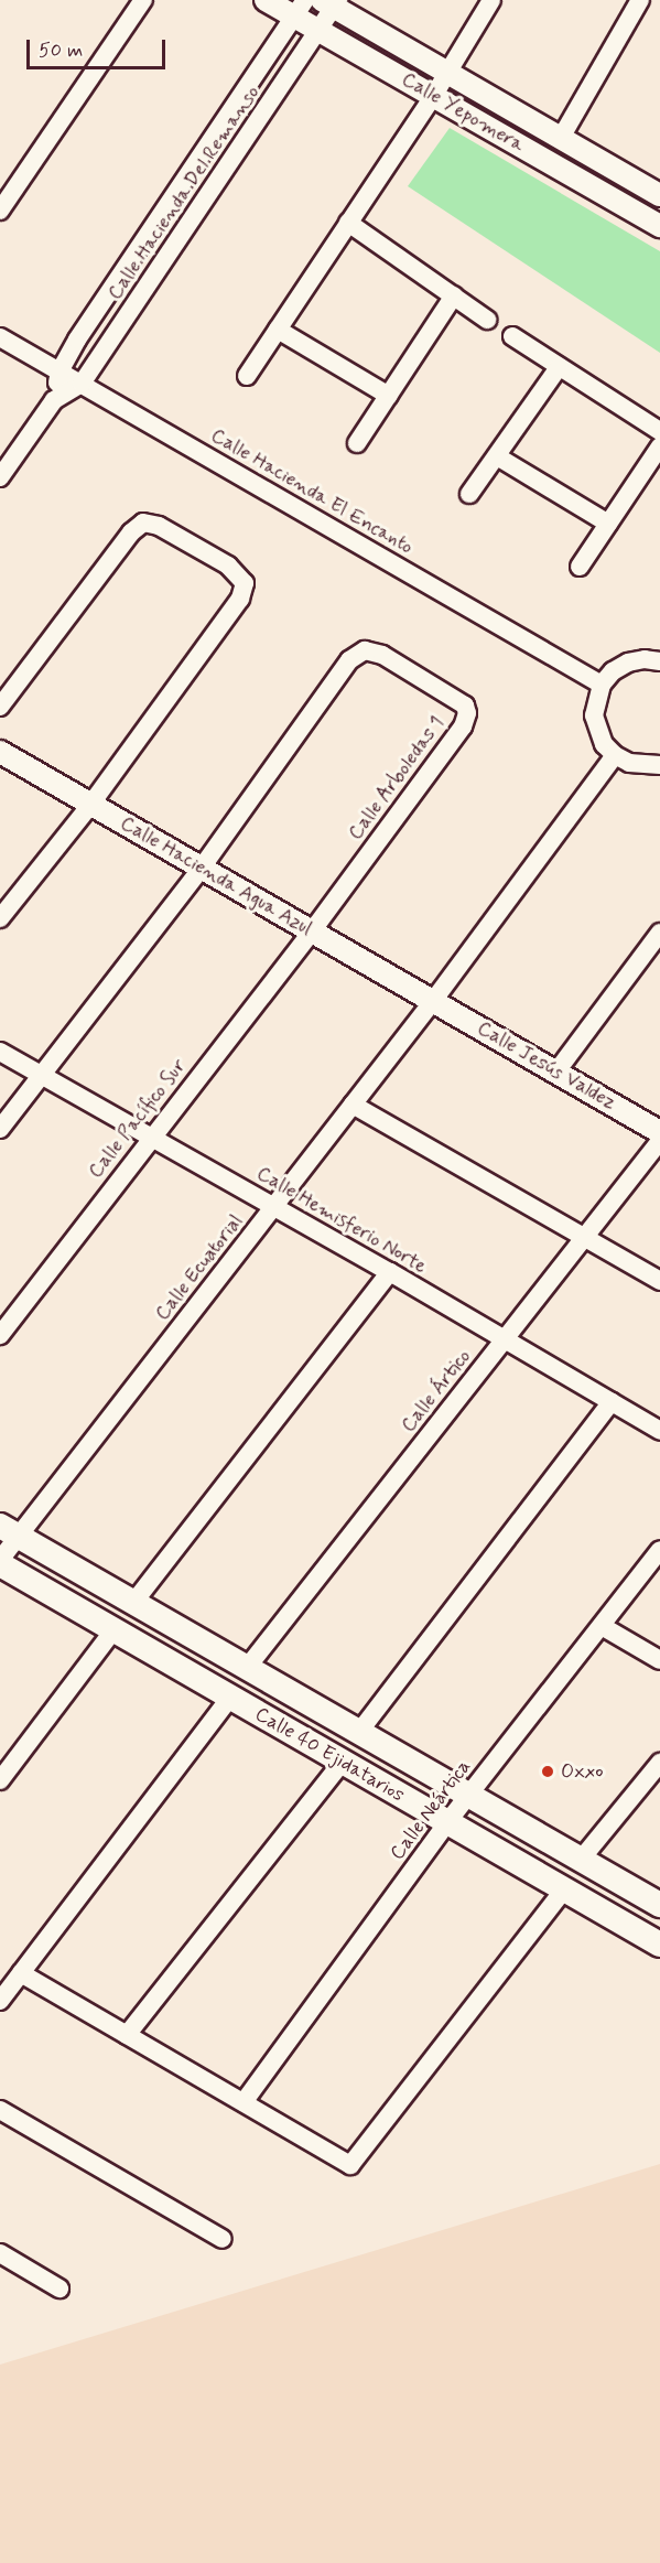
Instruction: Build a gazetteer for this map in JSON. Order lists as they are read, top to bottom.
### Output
{
  "streets": {
    "main road": ["Calle 40 Ejidatarios"],
    "street": [
      "Calle Yepomera",
      "Calle Hacienda Del Remanso",
      "Calle Hacienda El Encanto",
      "Calle Arboledas 1",
      "Calle Hacienda Agua Azul",
      "Calle Jesús Valdez",
      "Calle Pacífico Sur",
      "Calle Hemisferio Norte",
      "Calle Ecuatorial",
      "Calle Ártico",
      "Calle Neártica"
    ]
  },
  "crossings": [
    ["Calle Yepomera", "Calle Hacienda Del Remanso"],
    ["Calle Hacienda Del Remanso", "Calle Hacienda El Encanto"],
    ["Calle Arboledas 1", "Calle Hacienda Agua Azul"],
    ["Calle Arboledas 1", "Calle Pacífico Sur"],
    ["Calle Hacienda Agua Azul", "Calle Jesús Valdez"],
    ["Calle Hacienda Agua Azul", "Calle Pacífico Sur"],
    ["Calle Hacienda Agua Azul", "Calle Ecuatorial"],
    ["Calle Jesús Valdez", "Calle Ecuatorial"],
    ["Calle Pacífico Sur", "Calle Hemisferio Norte"],
    ["Calle Hemisferio Norte", "Calle Ecuatorial"],
    ["Calle Hemisferio Norte", "Calle Ártico"],
    ["Calle Ecuatorial", "Calle 40 Ejidatarios"],
    ["Calle Ártico", "Calle 40 Ejidatarios"],
    ["Calle 40 Ejidatarios", "Calle Neártica"]
  ],
  "places": ["Oxxo"],
  "scale_bar": "50 m"
}
